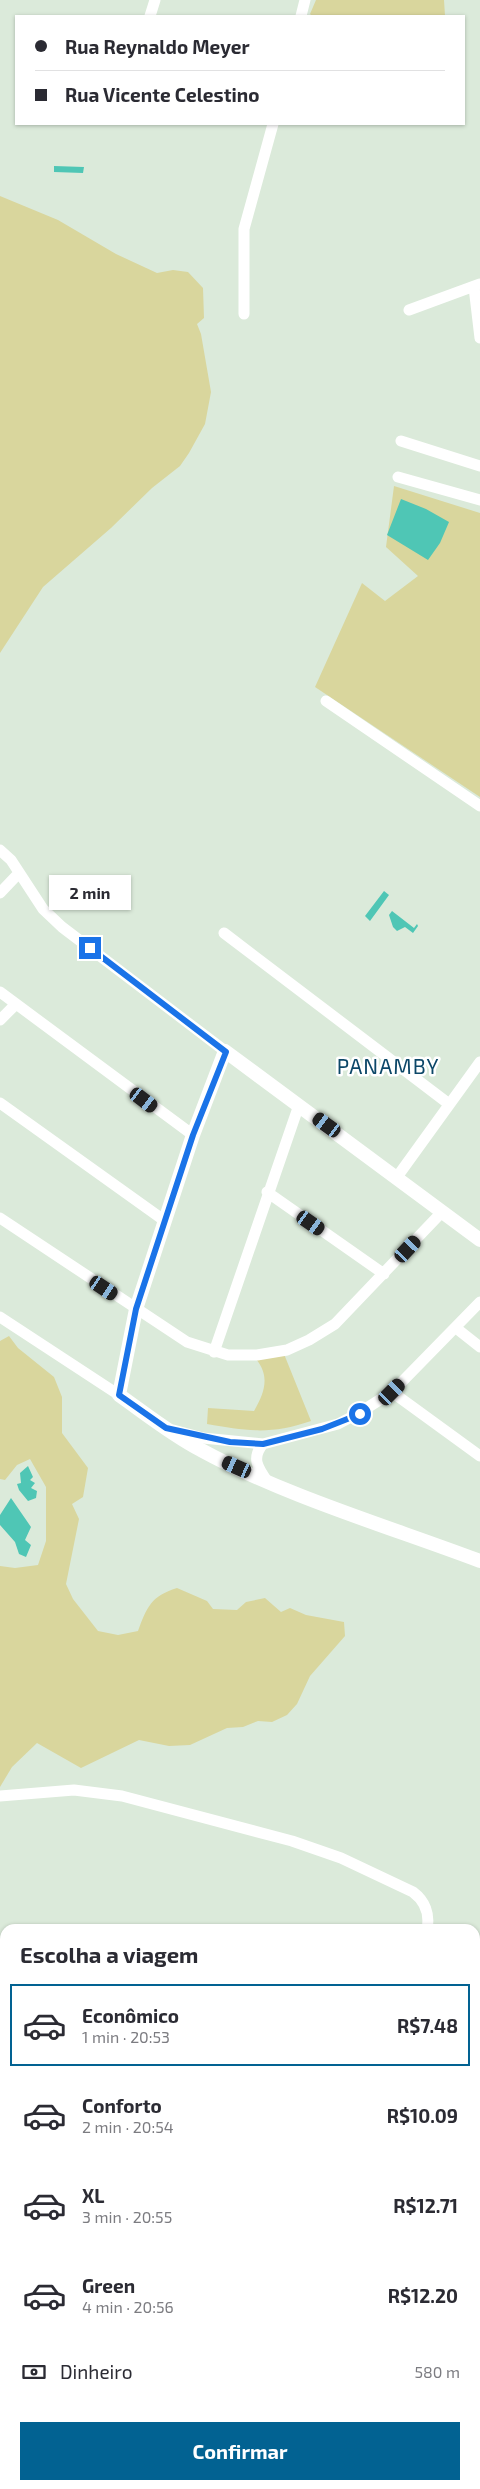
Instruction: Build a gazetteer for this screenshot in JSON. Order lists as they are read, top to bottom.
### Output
{
  "districts": ["PANAMBY"],
  "page": {
    "banner": ["Rua Reynaldo Meyer", "Rua Vicente Celestino"],
    "bubble": "2 min",
    "heading": "Escolha a viagem",
    "list": [
      {
        "name": "Econômico",
        "note": "1 min · 20:53",
        "value": "R$7.48"
      },
      {
        "name": "Conforto",
        "note": "2 min · 20:54",
        "value": "R$10.09"
      },
      {
        "name": "XL",
        "note": "3 min · 20:55",
        "value": "R$12.71"
      },
      {
        "name": "Green",
        "note": "4 min · 20:56",
        "value": "R$12.20"
      }
    ],
    "pay": ["Dinheiro", "580 m"],
    "buttons": "Confirmar"
  }
}
